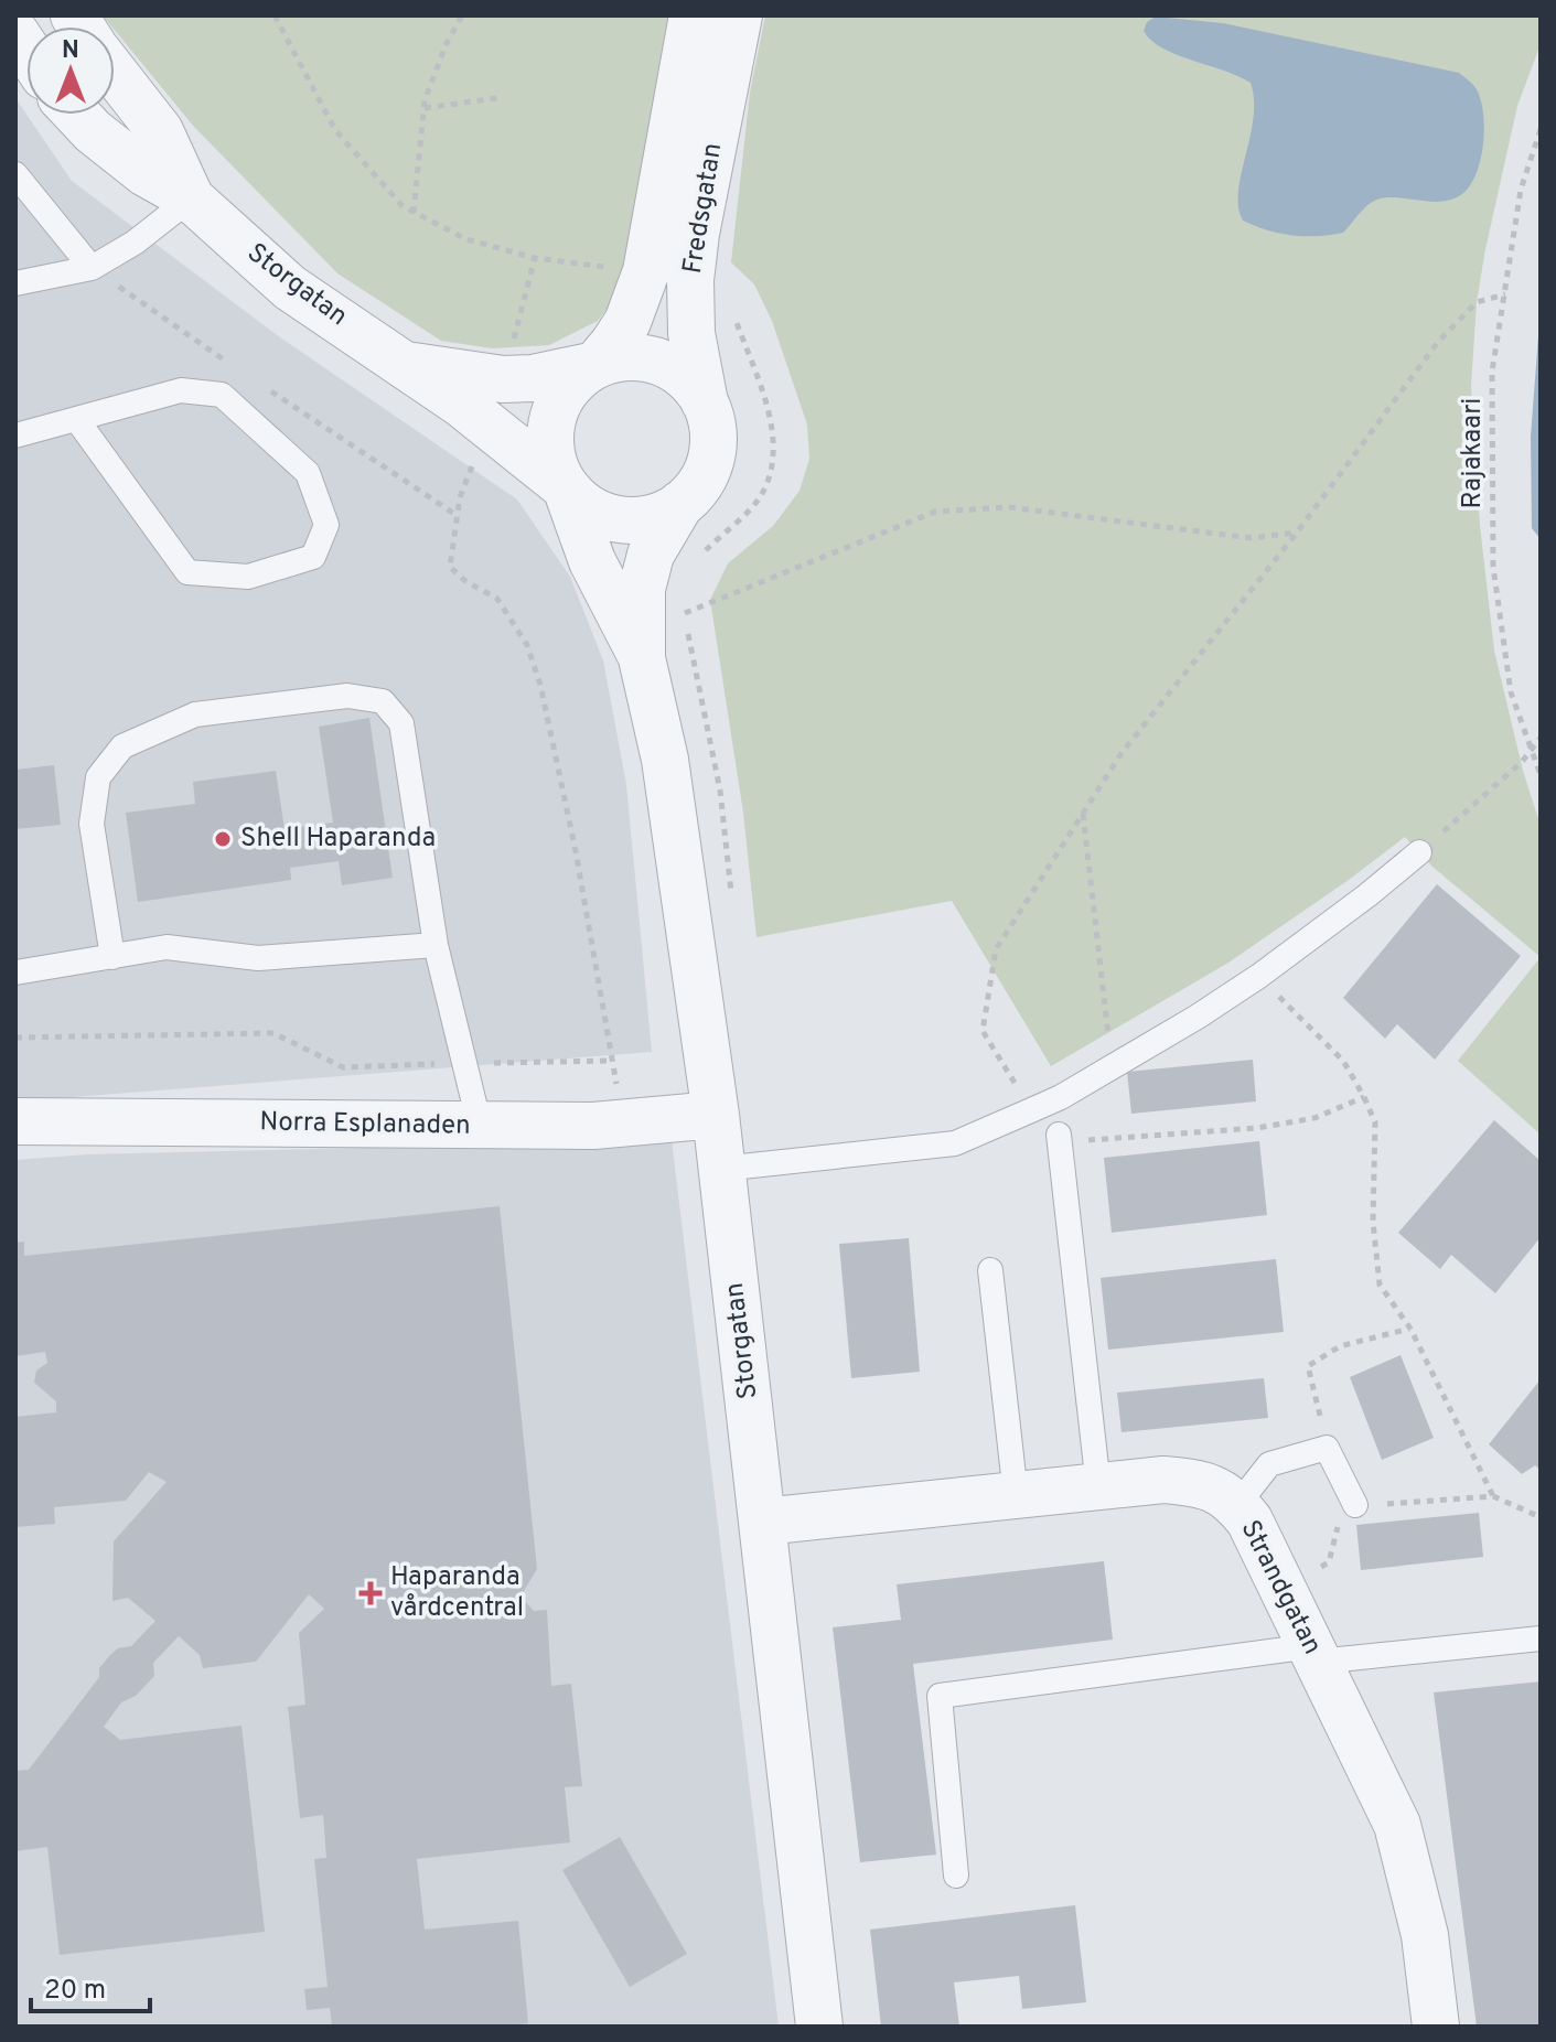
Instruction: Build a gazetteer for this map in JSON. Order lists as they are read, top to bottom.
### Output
{
  "streets": {
    "street": [
      "Fredsgatan",
      "Storgatan",
      "Norra Esplanaden",
      "Strandgatan"
    ],
    "path": ["Rajakaari"]
  },
  "crossings": [
    ["Fredsgatan", "Storgatan"],
    ["Storgatan", "Norra Esplanaden"],
    ["Storgatan", "Strandgatan"]
  ],
  "places": {
    "other": ["Shell Haparanda"],
    "health": ["Haparanda vårdcentral"]
  },
  "scale_bar": "20 m",
  "north": "top"
}
